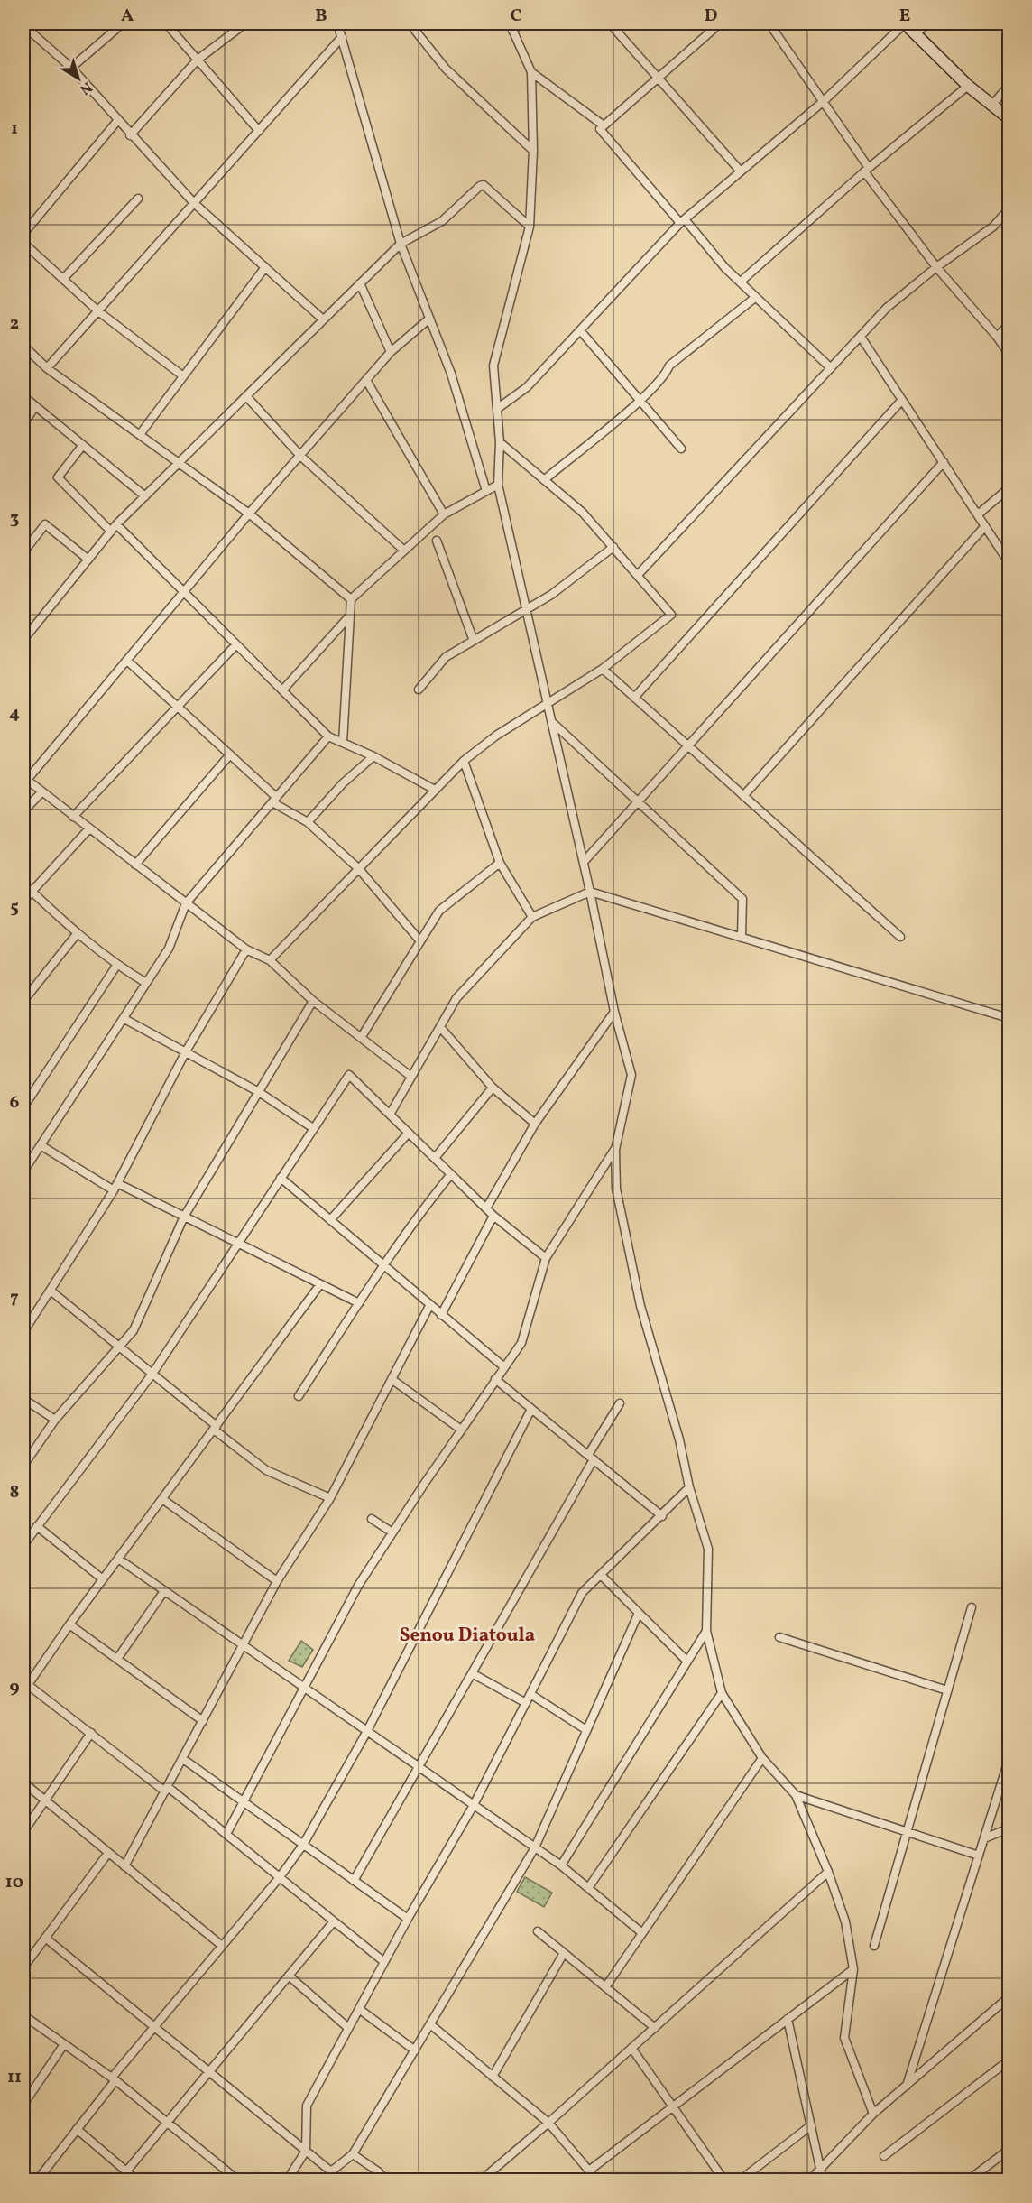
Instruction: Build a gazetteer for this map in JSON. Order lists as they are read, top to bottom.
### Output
{
  "districts": ["Senou Diatoula"],
  "north": "bottom right",
  "grid": {
    "columns": [
      "A",
      "B",
      "C",
      "D",
      "E"
    ],
    "rows": [
      "1",
      "2",
      "3",
      "4",
      "5",
      "6",
      "7",
      "8",
      "9",
      "10",
      "11"
    ]
  }
}
